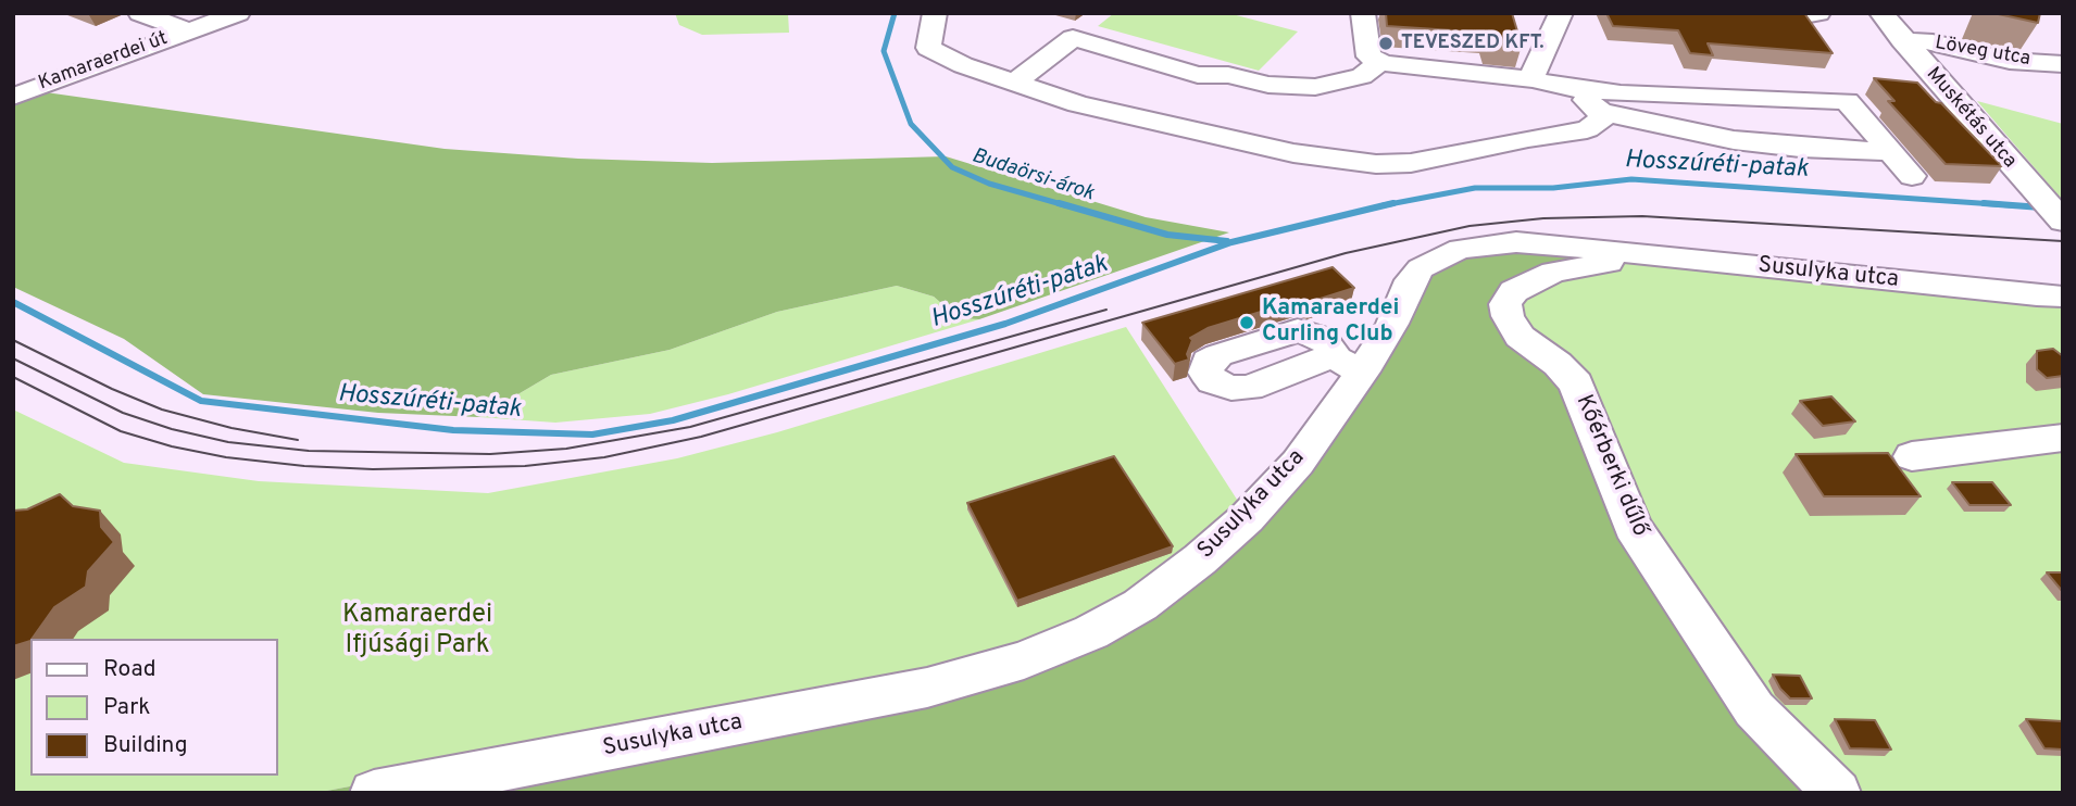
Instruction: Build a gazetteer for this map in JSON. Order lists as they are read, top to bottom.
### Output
{
  "streets": {
    "street": [
      "Löveg utca",
      "Kamaraerdei út",
      "Muskétás utca",
      "Susulyka utca",
      "Kőérberki dűlő"
    ]
  },
  "crossings": [
    ["Löveg utca", "Muskétás utca"],
    ["Susulyka utca", "Kőérberki dűlő"]
  ],
  "water": ["Hosszúréti-patak", "Budaörsi-árok"],
  "parks": ["Kamaraerdei Ifjúsági Park"],
  "places": ["TEVESZED KFT.", "Kamaraerdei Curling Club"],
  "legend": ["Road", "Park", "Building"]
}
